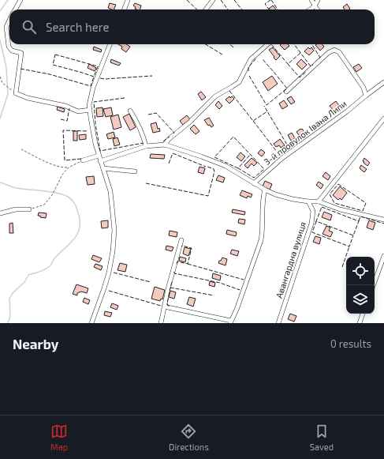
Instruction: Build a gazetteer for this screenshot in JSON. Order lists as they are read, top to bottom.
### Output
{
  "streets": {
    "street": ["3-й провулок Івана Липи", "Авангардна вулиця"]
  },
  "page": {
    "search": "Search here",
    "heading": ["Nearby", "0 results"],
    "nav": ["Map", "Directions", "Saved"]
  }
}
